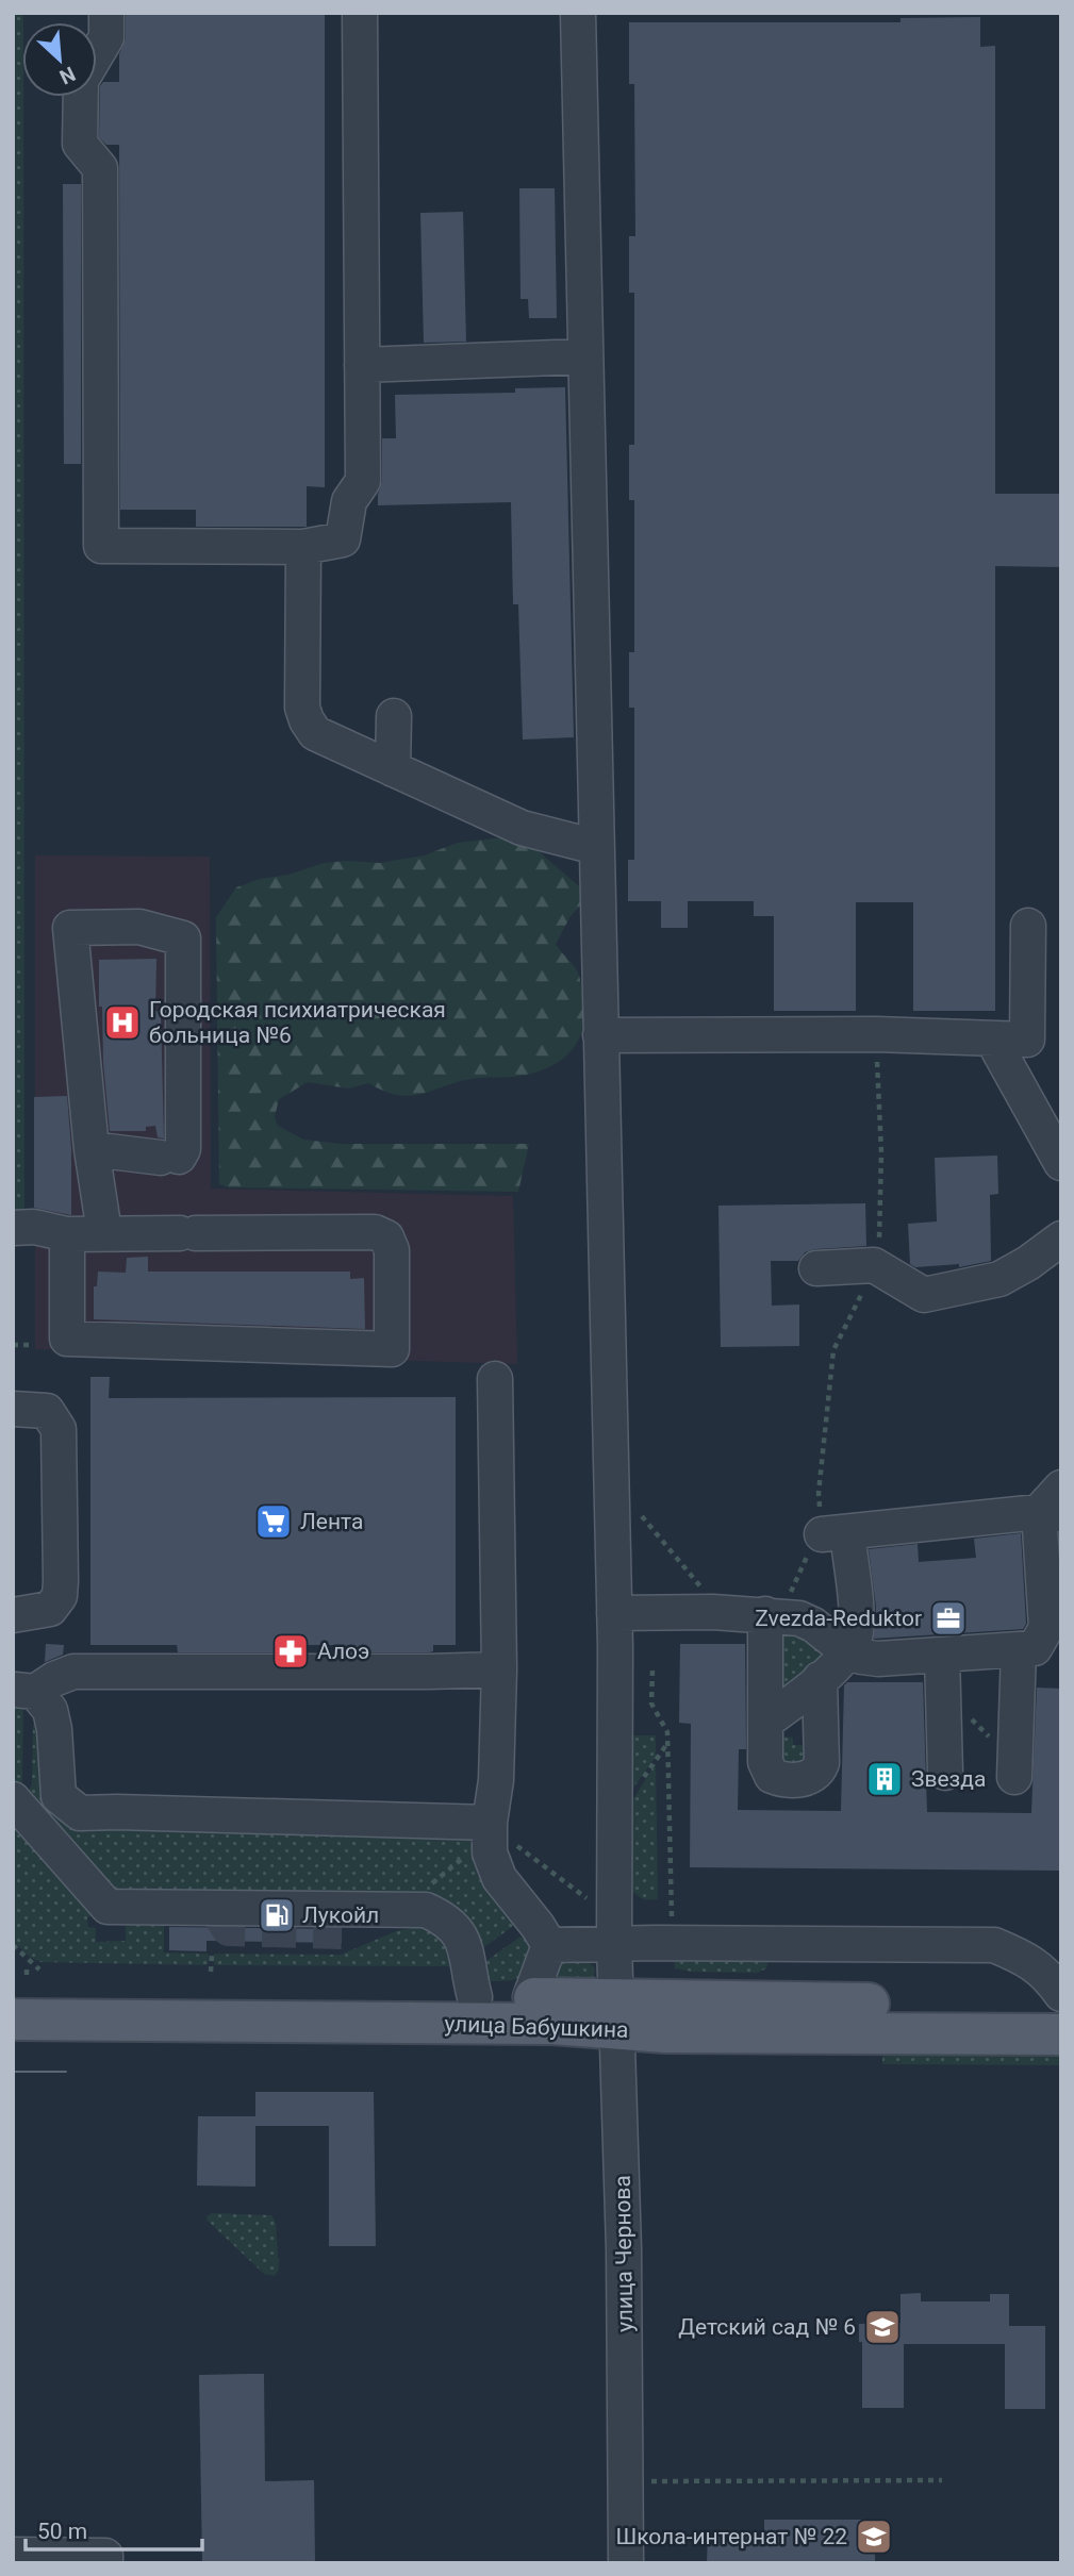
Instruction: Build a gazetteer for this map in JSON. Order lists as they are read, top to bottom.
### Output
{
  "streets": {
    "main road": ["улица Бабушкина"],
    "street": ["улица Чернова"]
  },
  "crossings": [
    ["улица Бабушкина", "улица Чернова"]
  ],
  "places": {
    "hospital": ["Городская психиатрическая больница №6"],
    "supermarket": ["Лента"],
    "office": ["Zvezda-Reduktor"],
    "pharmacy": ["Алоэ"],
    "building": ["Звезда"],
    "fuel station": ["Лукойл"],
    "school or university": ["Детский сад № 6", "Школа-интернат № 22"]
  },
  "scale_bar": "50 m",
  "north": "bottom right"
}
